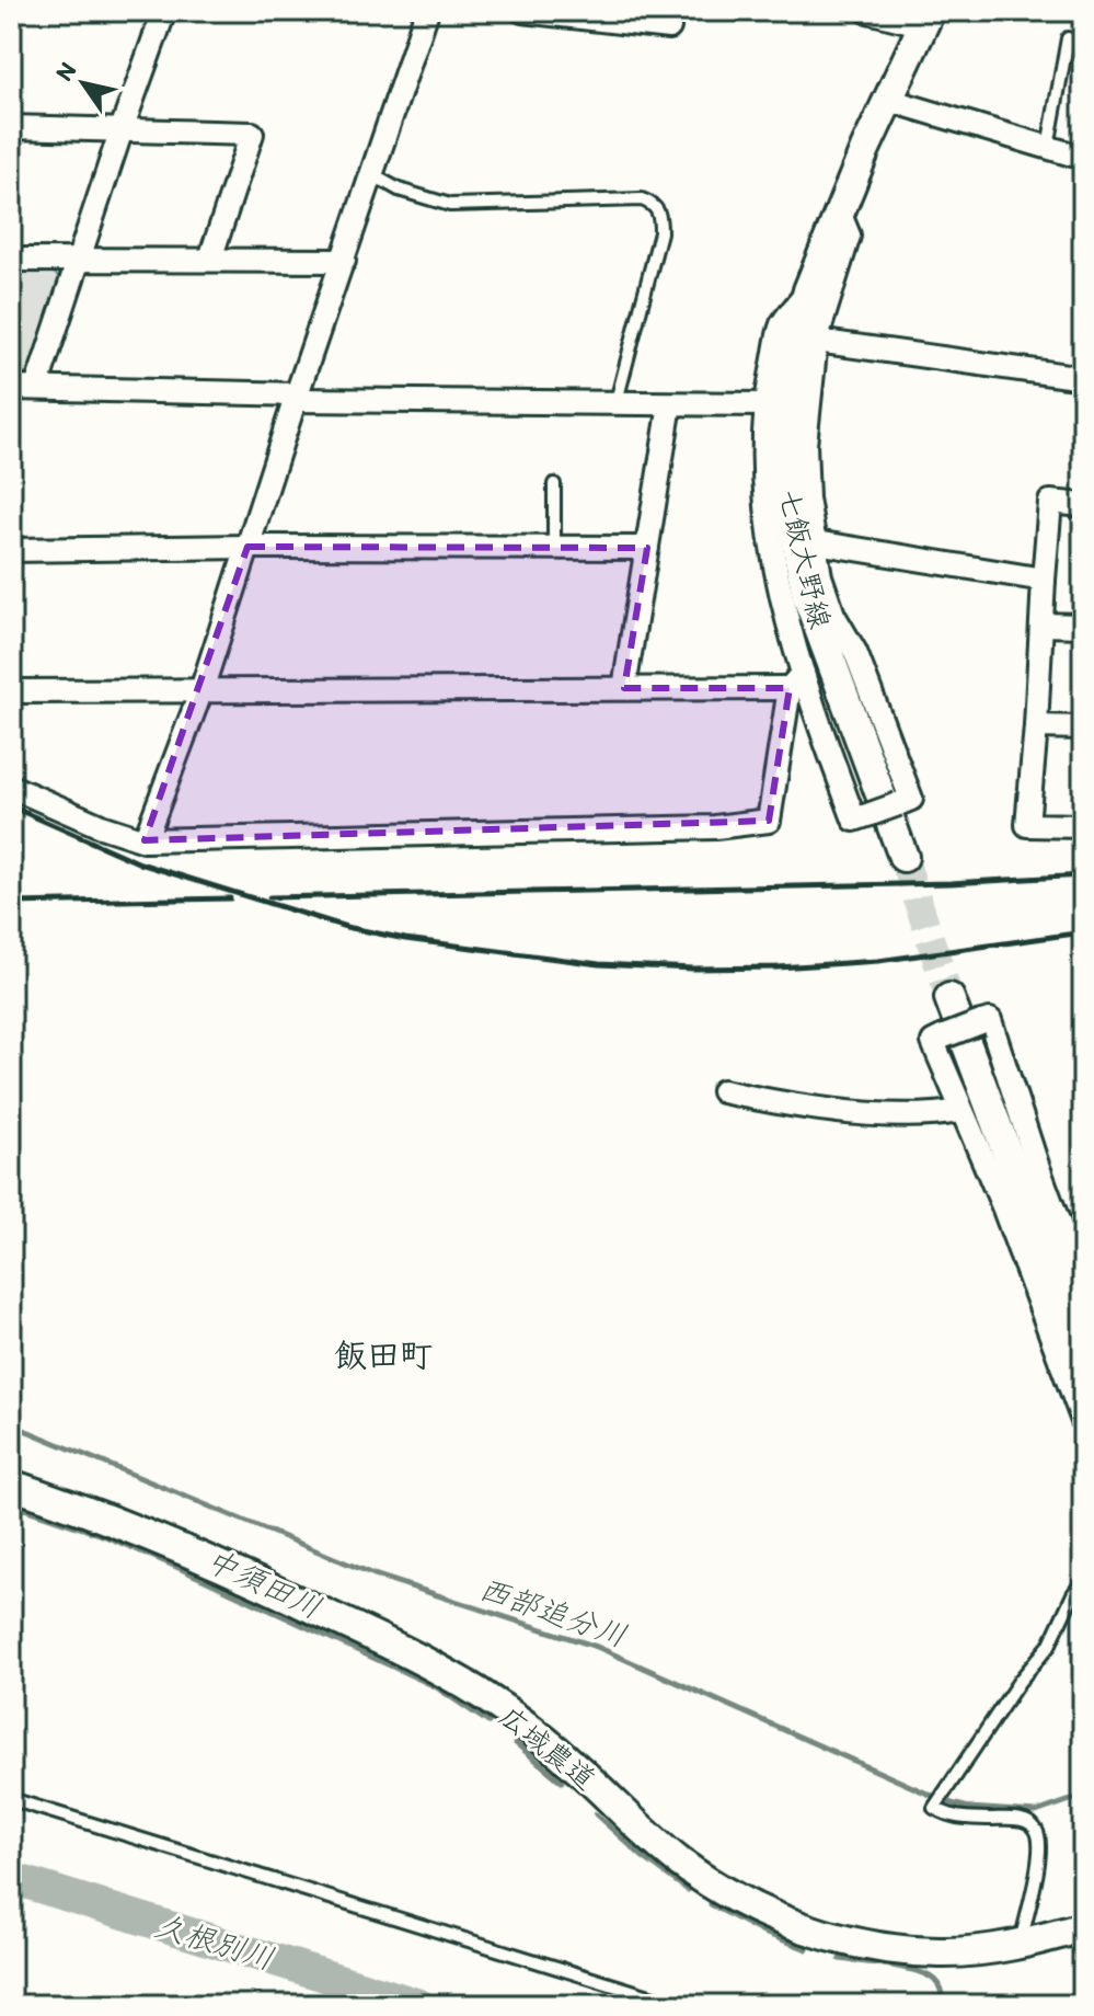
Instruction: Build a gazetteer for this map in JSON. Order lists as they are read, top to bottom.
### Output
{
  "streets": {
    "main road": ["七飯大野線", "広域農道"]
  },
  "districts": ["飯田町"],
  "water": ["中須田川", "西部追分川", "久根別川"],
  "north": "top left"
}
